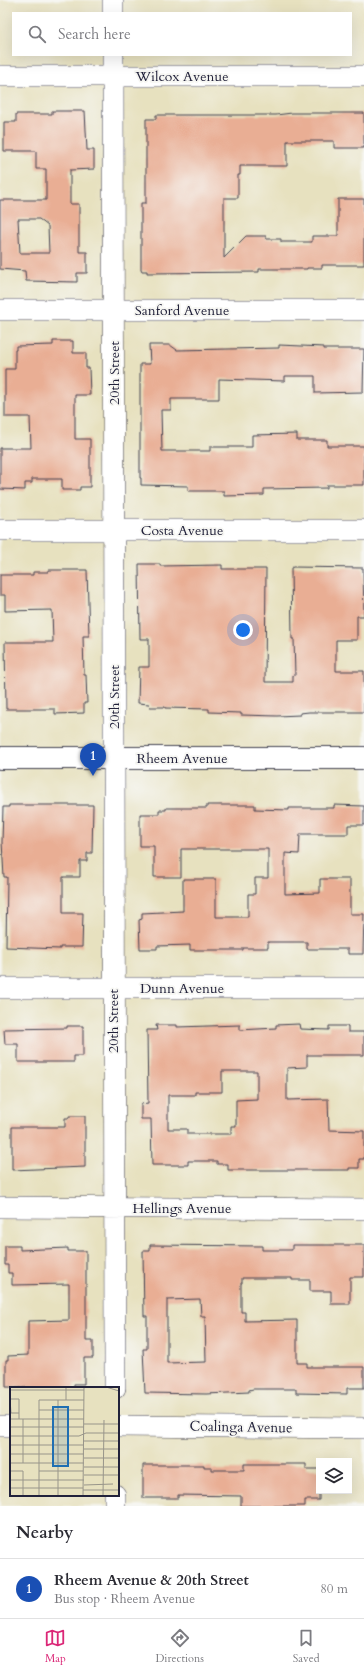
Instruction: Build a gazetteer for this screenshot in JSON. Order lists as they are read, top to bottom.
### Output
{
  "streets": {
    "street": [
      "Wilcox Avenue",
      "Sanford Avenue",
      "20th Street",
      "Costa Avenue",
      "Rheem Avenue",
      "Dunn Avenue",
      "Hellings Avenue",
      "Coalinga Avenue"
    ]
  },
  "crossings": [
    ["Wilcox Avenue", "20th Street"],
    ["Sanford Avenue", "20th Street"],
    ["20th Street", "Costa Avenue"],
    ["20th Street", "Rheem Avenue"],
    ["20th Street", "Dunn Avenue"],
    ["20th Street", "Hellings Avenue"]
  ],
  "page": {
    "search": "Search here",
    "pins": "1",
    "heading": "Nearby",
    "list": [
      {
        "mark": "1",
        "name": "Rheem Avenue & 20th Street",
        "note": "Bus stop · Rheem Avenue",
        "value": "80 m"
      }
    ],
    "nav": ["Map", "Directions", "Saved"]
  }
}
